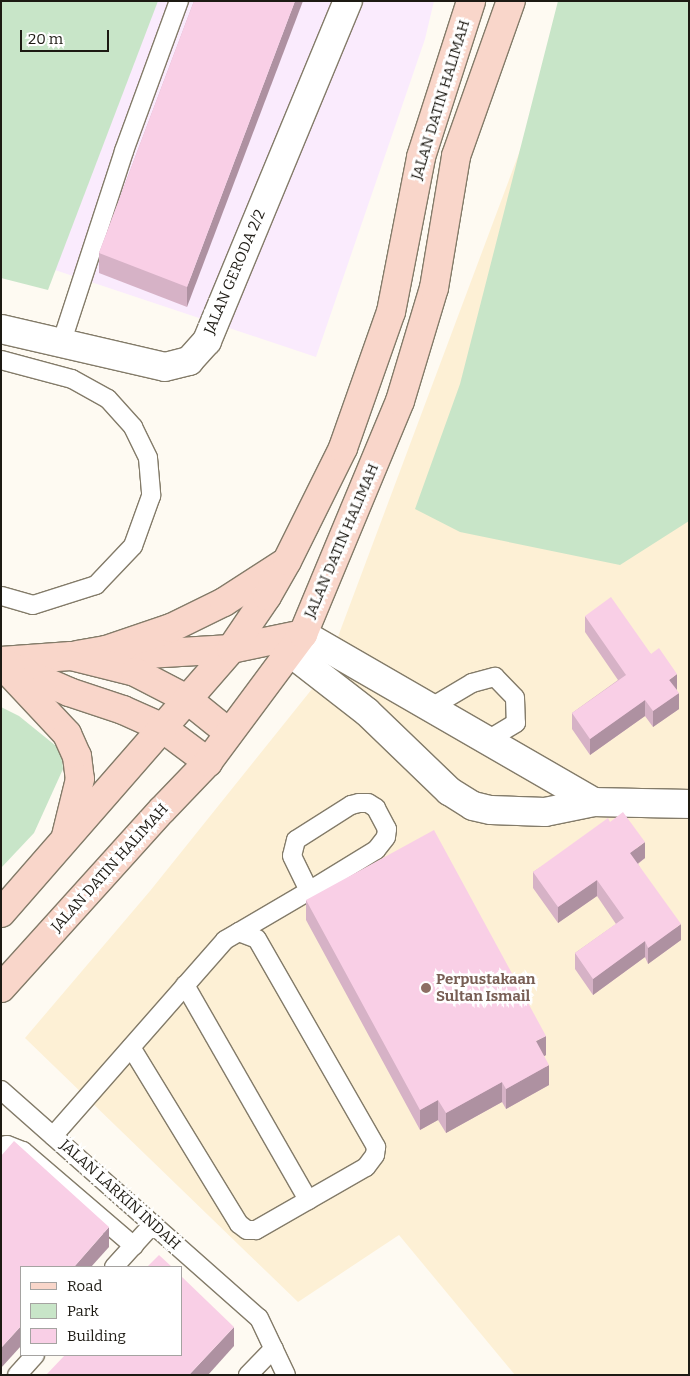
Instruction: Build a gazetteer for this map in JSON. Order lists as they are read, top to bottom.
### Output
{
  "streets": {
    "main road": ["JALAN DATIN HALIMAH"],
    "street": ["JALAN GERODA 2/2"],
    "lane": ["JALAN LARKIN INDAH"]
  },
  "places": ["Perpustakaan Sultan Ismail"],
  "legend": ["Road", "Park", "Building"],
  "scale_bar": "20 m"
}
